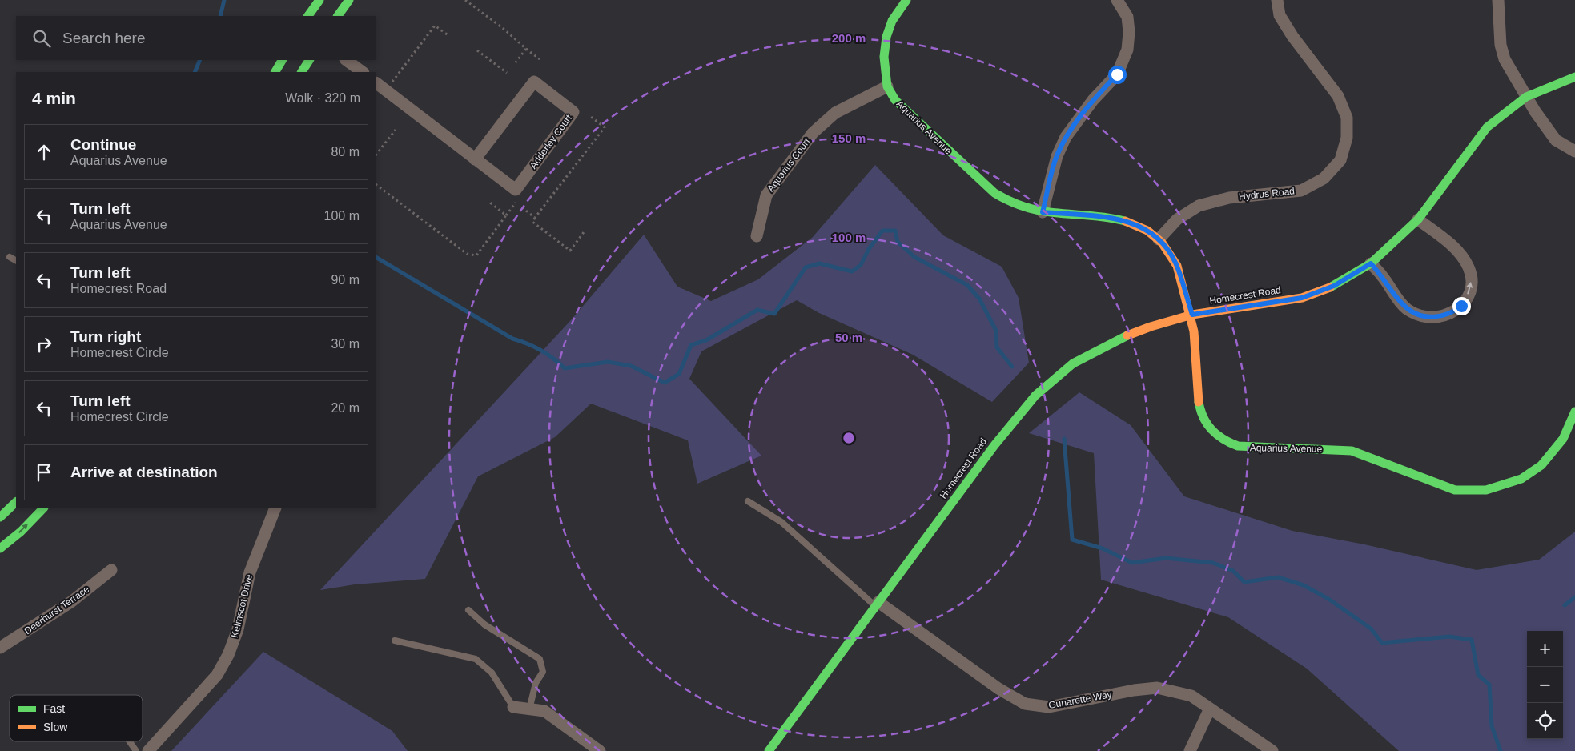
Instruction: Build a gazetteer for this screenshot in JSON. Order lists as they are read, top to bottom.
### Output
{
  "streets": {
    "street": [
      "Aquarius Avenue",
      "Adderley Court",
      "Aquarius Court",
      "Hydrus Road",
      "Homecrest Road",
      "Kelmscot Drive",
      "Deerhurst Terrace",
      "Gunarette Way"
    ]
  },
  "crossings": [
    ["Aquarius Avenue", "Aquarius Court"],
    ["Aquarius Avenue", "Hydrus Road"],
    ["Aquarius Avenue", "Homecrest Road"],
    ["Homecrest Road", "Gunarette Way"]
  ],
  "legend": ["Fast", "Slow"],
  "page": {
    "search": "Search here",
    "heading": ["4 min", "Walk · 320 m"],
    "list": [
      ["Continue", "Aquarius Avenue", "80 m"],
      ["Turn left", "Aquarius Avenue", "100 m"],
      ["Turn left", "Homecrest Road", "90 m"],
      ["Turn right", "Homecrest Circle", "30 m"],
      ["Turn left", "Homecrest Circle", "20 m"],
      "Arrive at destination"
    ],
    "map_buttons": ["+", "−"]
  },
  "rings": [
    "200 m",
    "150 m",
    "100 m",
    "50 m"
  ]
}
